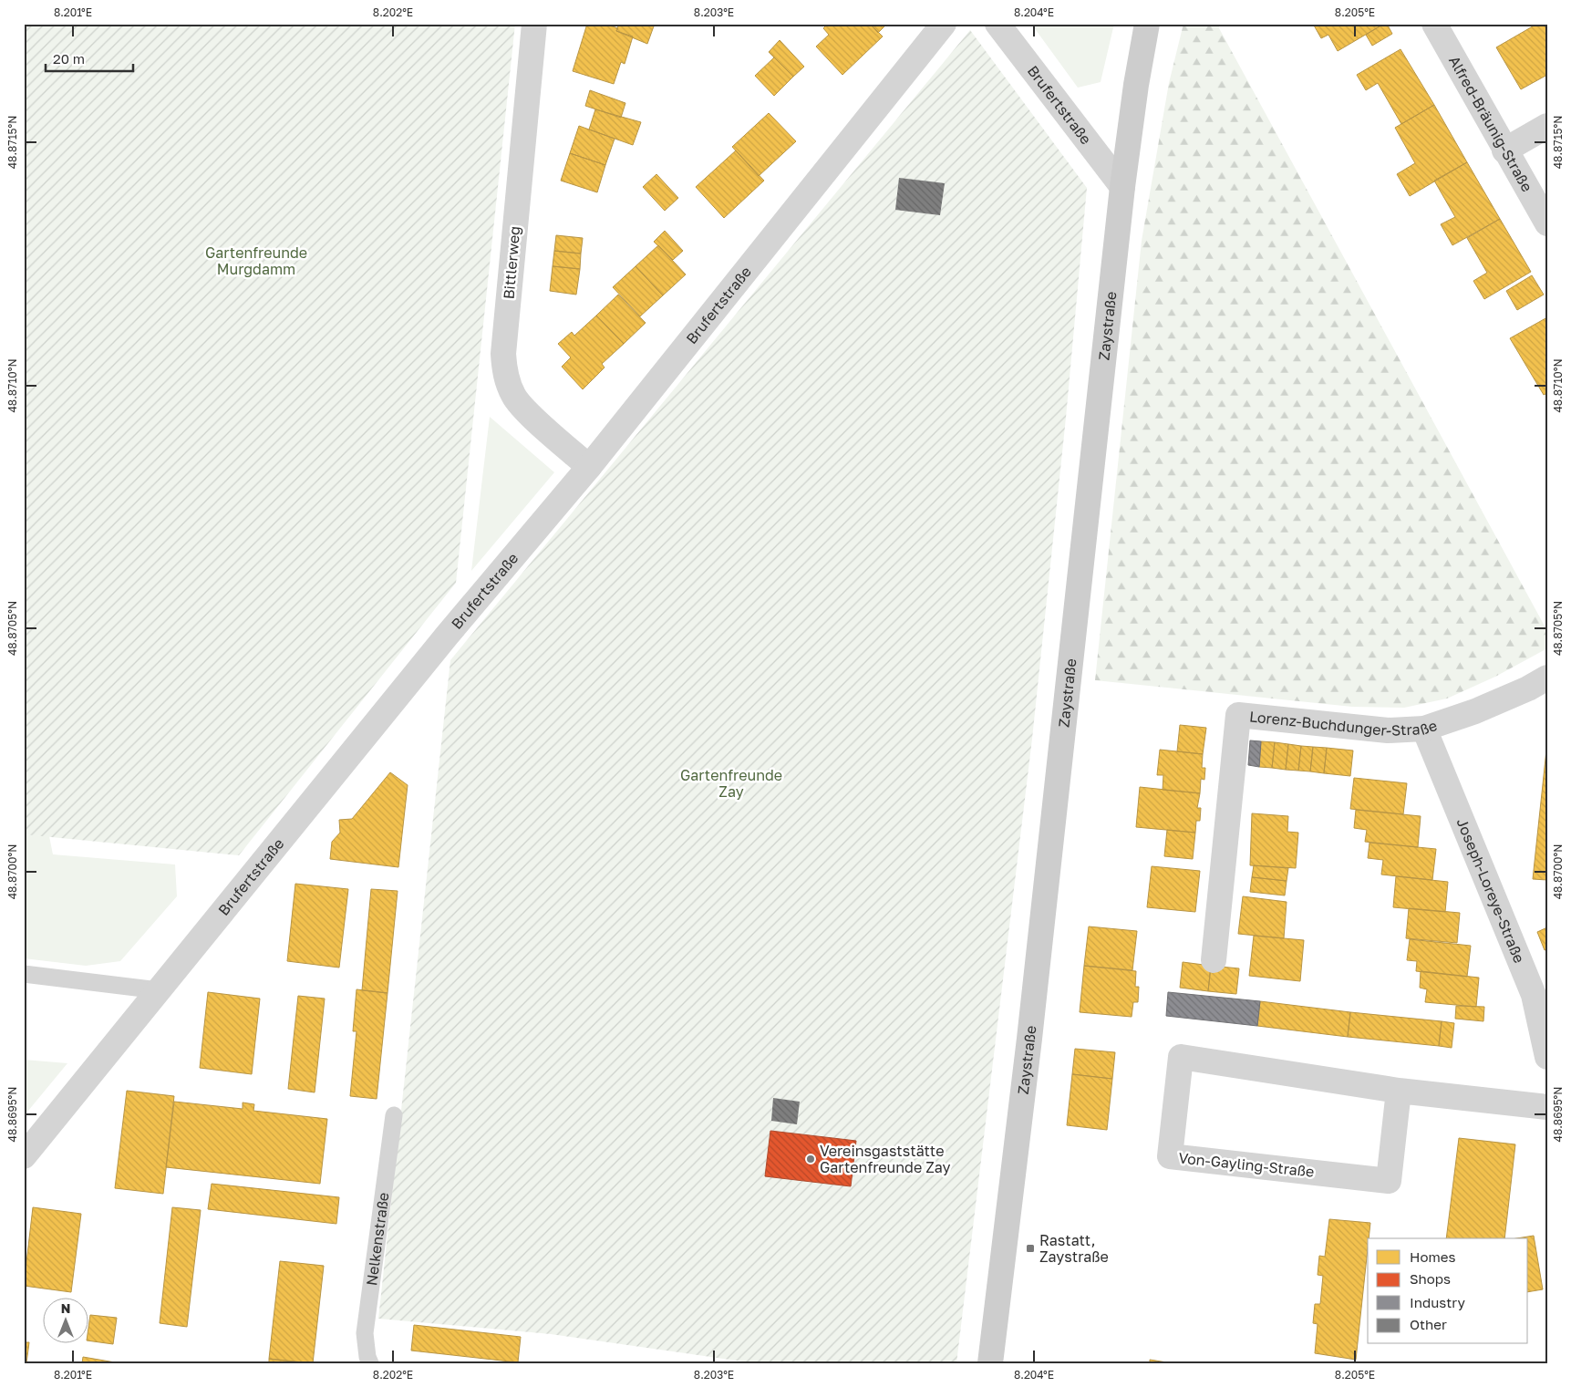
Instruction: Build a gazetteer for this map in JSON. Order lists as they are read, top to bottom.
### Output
{
  "streets": {
    "street": [
      "Brufertstraße",
      "Alfred-Bräunig-Straße",
      "Bittlerweg",
      "Zaystraße",
      "Lorenz-Buchdunger-Straße",
      "Joseph-Loreye-Straße",
      "Von-Gayling-Straße"
    ],
    "lane": ["Nelkenstraße"]
  },
  "crossings": [
    ["Brufertstraße", "Bittlerweg"],
    ["Brufertstraße", "Zaystraße"],
    ["Lorenz-Buchdunger-Straße", "Joseph-Loreye-Straße"]
  ],
  "parks": ["Gartenfreunde Murgdamm", "Gartenfreunde Zay"],
  "places": {
    "other": ["Vereinsgaststätte Gartenfreunde Zay"],
    "transit": ["Rastatt, Zaystraße"]
  },
  "legend": [
    "Homes",
    "Shops",
    "Industry",
    "Other"
  ],
  "scale_bar": "20 m",
  "north": "top",
  "coordinates": [
    "8.201°E",
    "8.202°E",
    "8.203°E",
    "8.204°E",
    "8.205°E",
    "48.8715°N",
    "48.8710°N",
    "48.8705°N",
    "48.8700°N",
    "48.8695°N"
  ]
}
